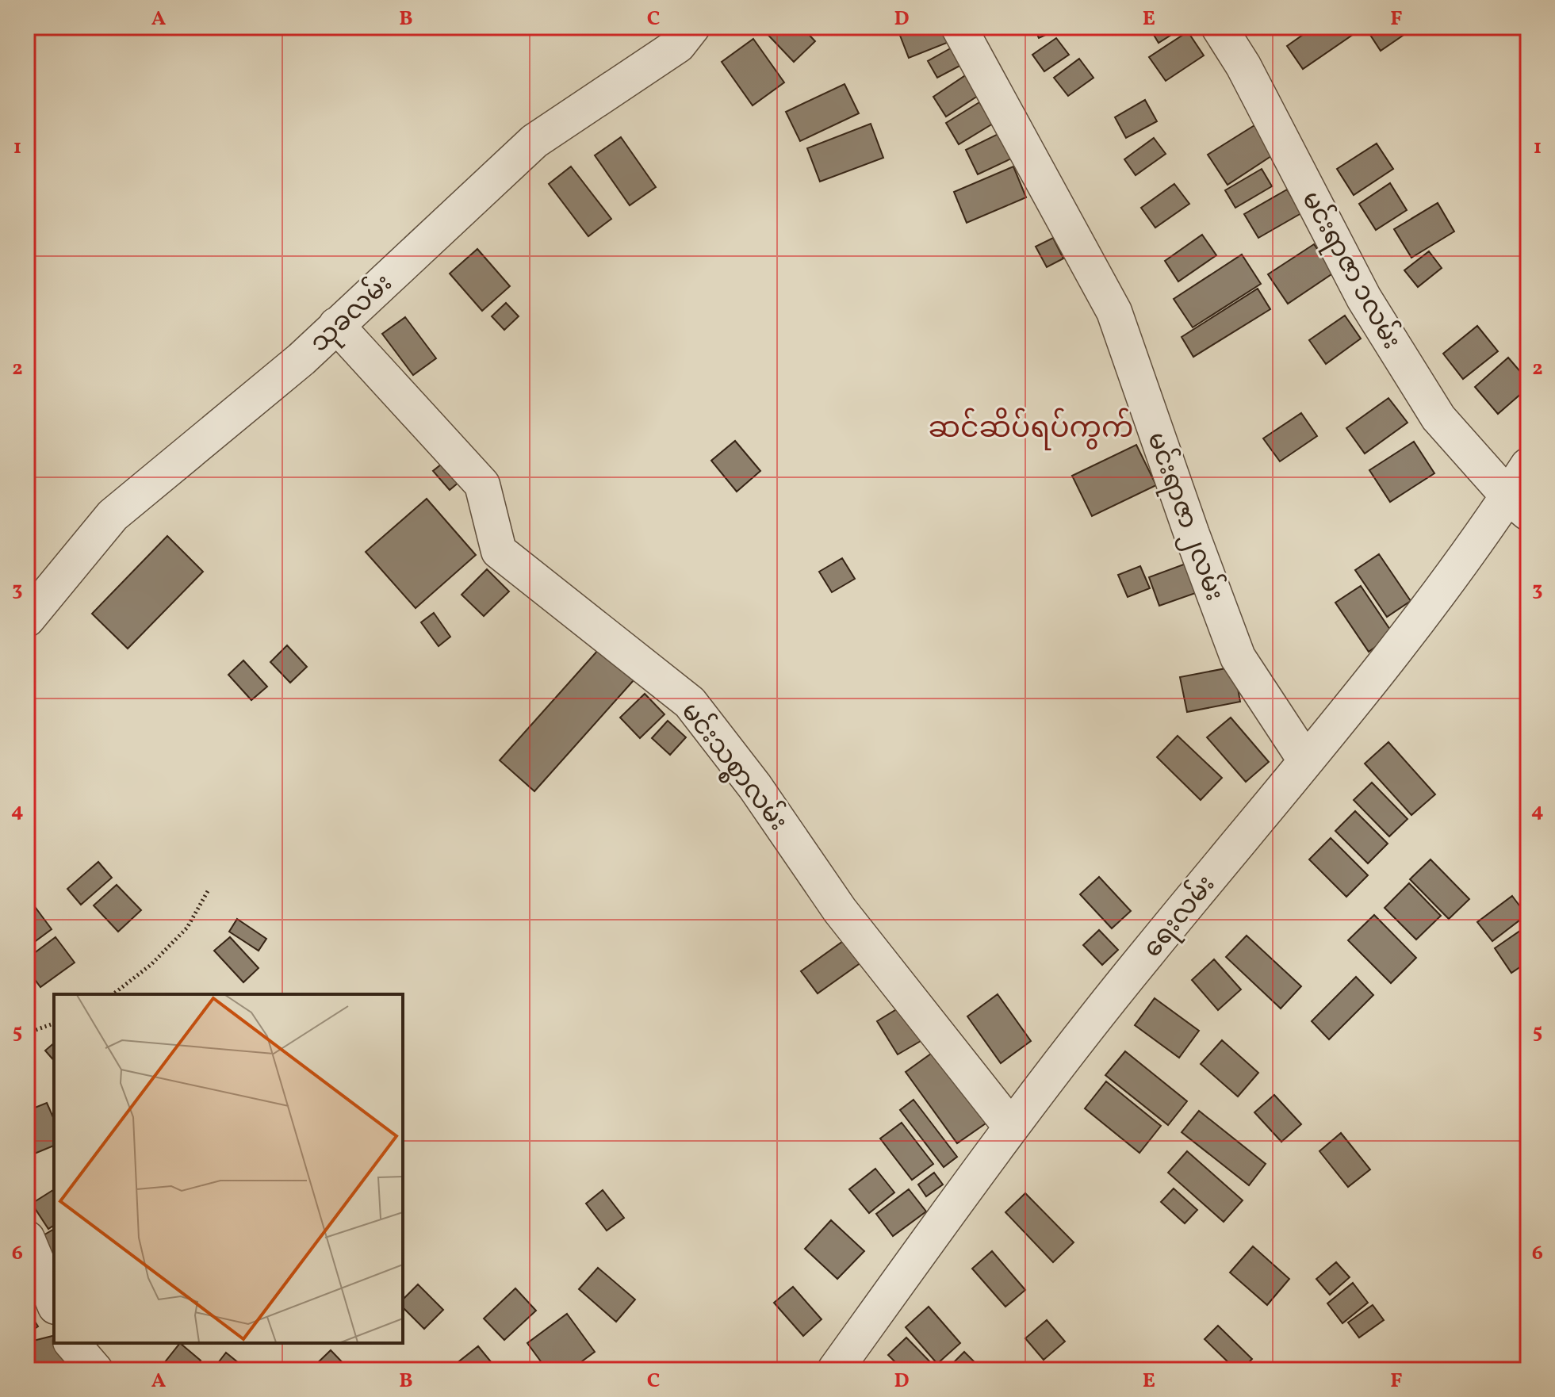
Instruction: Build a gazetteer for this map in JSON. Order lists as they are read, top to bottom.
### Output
{
  "streets": {
    "street": [
      "မင်းရာဇာ ၁လမ်း",
      "သုခလမ်း",
      "မင်းရာဇာ ၂လမ်း",
      "မင်းသစ္စာလမ်း",
      "ရေးလမ်း"
    ]
  },
  "crossings": [
    ["မင်းရာဇာ ၁လမ်း", "ရေးလမ်း"],
    ["သုခလမ်း", "မင်းသစ္စာလမ်း"],
    ["မင်းရာဇာ ၂လမ်း", "ရေးလမ်း"],
    ["မင်းသစ္စာလမ်း", "ရေးလမ်း"]
  ],
  "districts": ["ဆင်ဆိပ်ရပ်ကွက်"],
  "grid": {
    "columns": [
      "A",
      "B",
      "C",
      "D",
      "E",
      "F"
    ],
    "rows": [
      "1",
      "2",
      "3",
      "4",
      "5",
      "6"
    ]
  }
}
